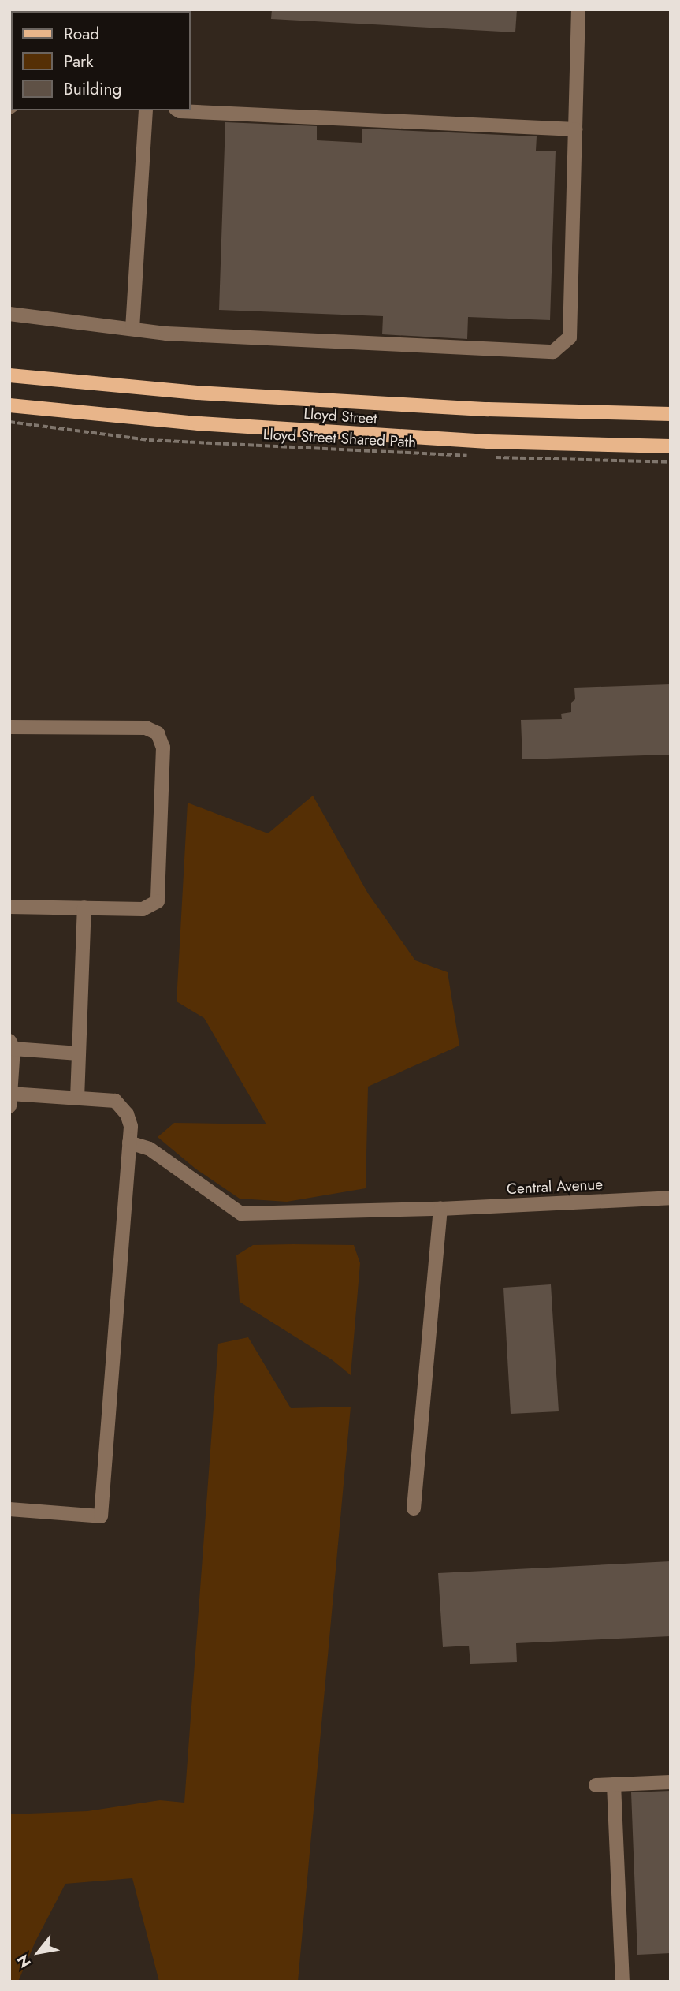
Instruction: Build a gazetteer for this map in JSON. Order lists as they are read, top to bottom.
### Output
{
  "streets": {
    "main road": ["Lloyd Street"],
    "lane": ["Central Avenue"],
    "path": ["Lloyd Street Shared Path"]
  },
  "legend": ["Road", "Park", "Building"],
  "north": "bottom left"
}
